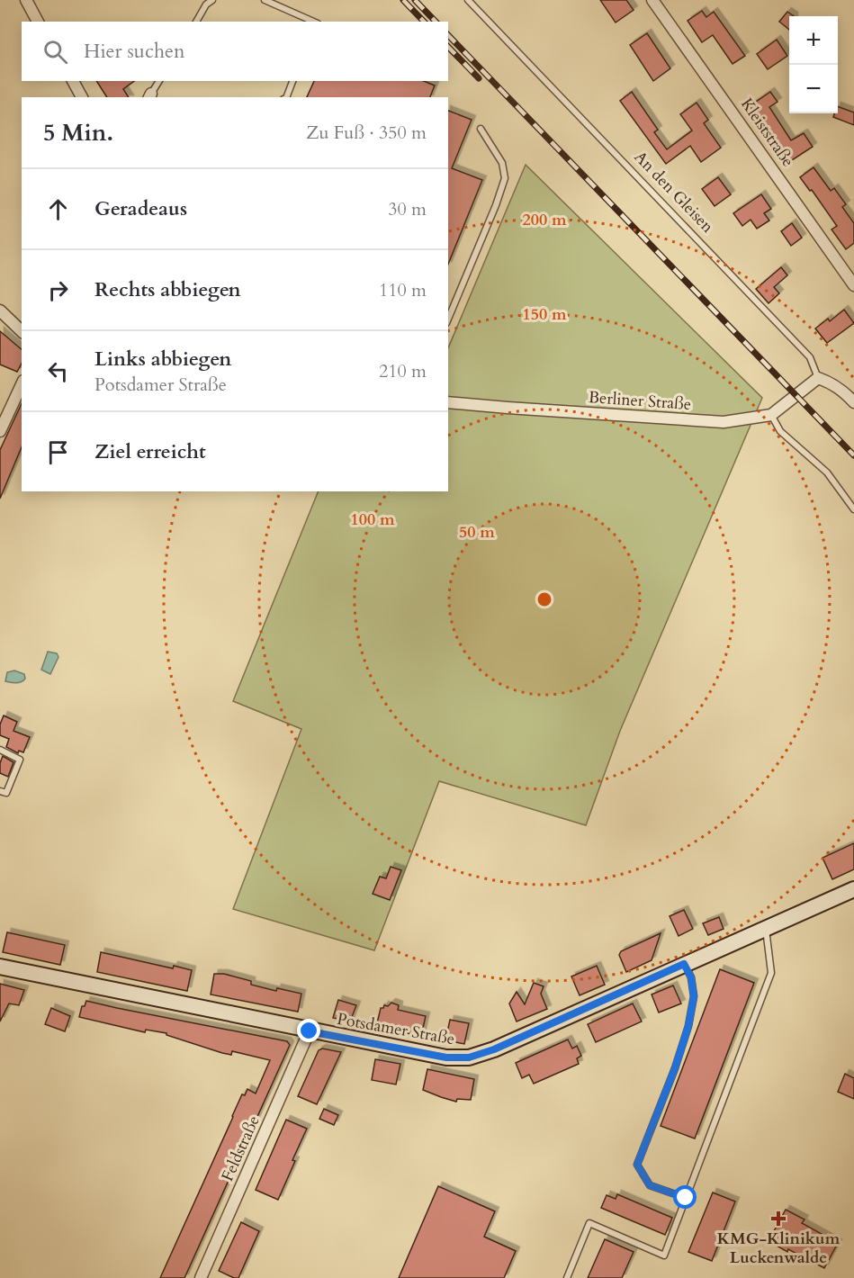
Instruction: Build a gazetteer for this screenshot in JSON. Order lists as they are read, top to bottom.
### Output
{
  "streets": {
    "street": [
      "Kleiststraße",
      "Berliner Straße",
      "Potsdamer Straße",
      "Feldstraße"
    ],
    "lane": ["An den Gleisen"]
  },
  "crossings": [
    ["An den Gleisen", "Berliner Straße"],
    ["Potsdamer Straße", "Feldstraße"]
  ],
  "places": {
    "health": ["KMG-Klinikum Luckenwalde"]
  },
  "page": {
    "map_buttons": ["+", "−"],
    "search": "Hier suchen",
    "heading": ["5 Min.", "Zu Fuß · 350 m"],
    "list": [
      ["Geradeaus", "30 m"],
      ["Rechts abbiegen", "110 m"],
      ["Links abbiegen", "Potsdamer Straße", "210 m"],
      "Ziel erreicht"
    ]
  },
  "rings": [
    "200 m",
    "150 m",
    "100 m",
    "50 m"
  ]
}
